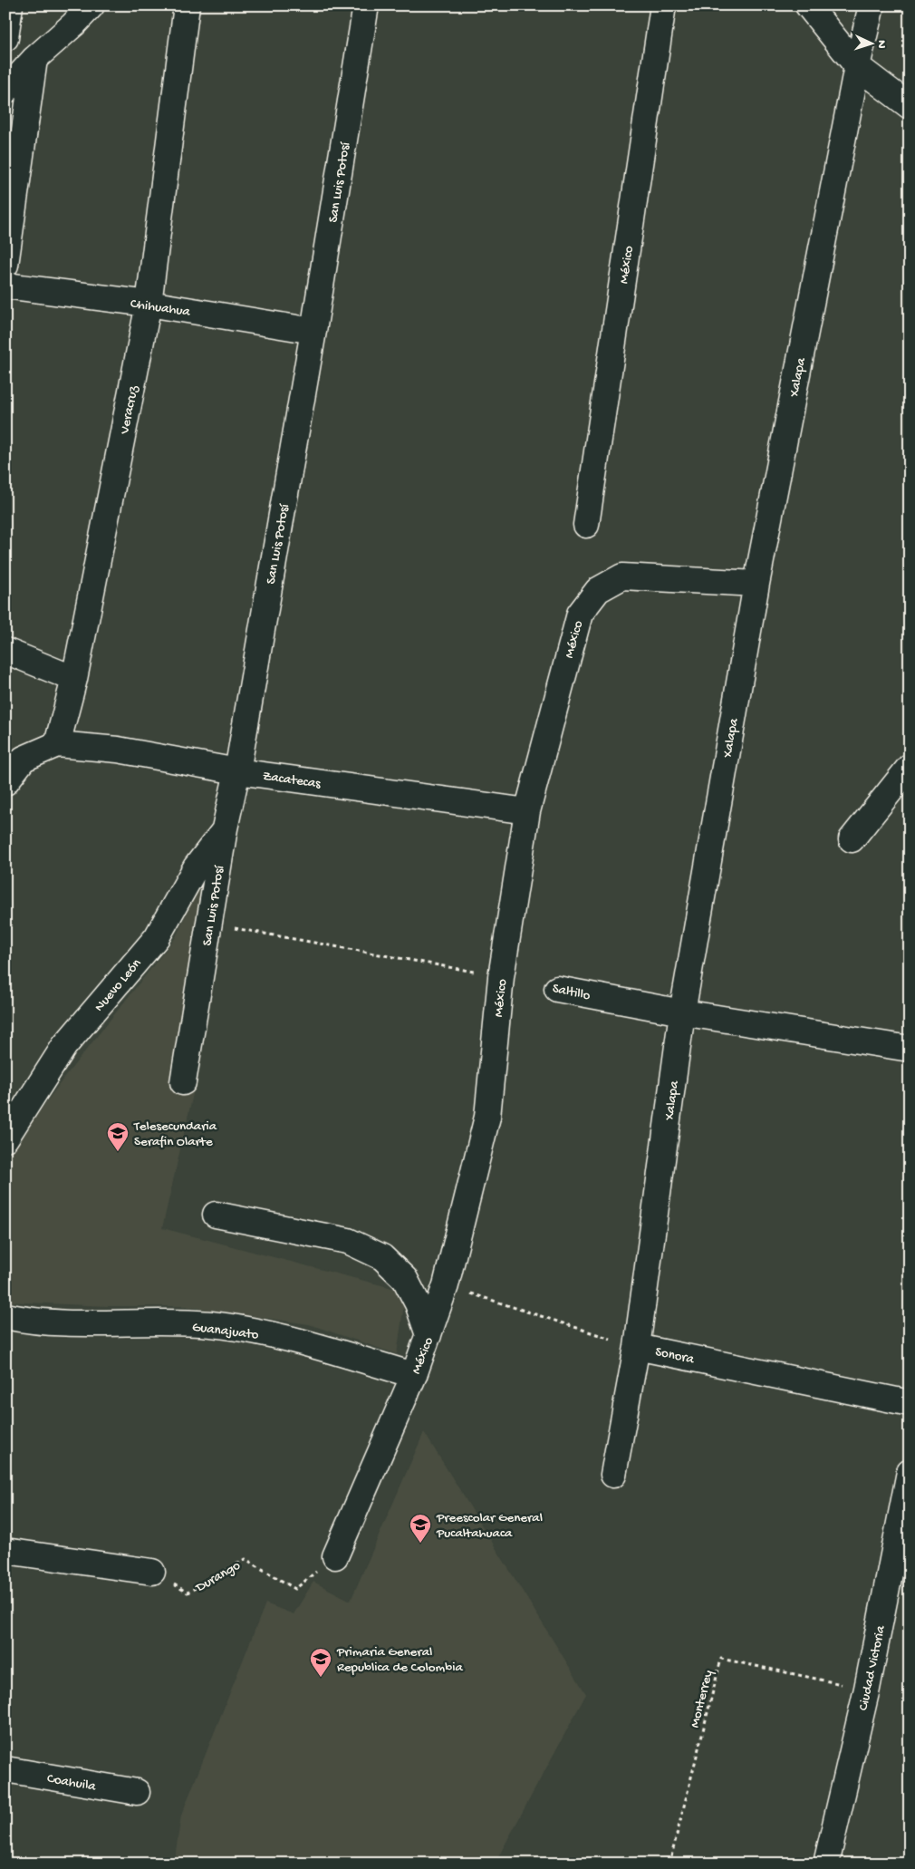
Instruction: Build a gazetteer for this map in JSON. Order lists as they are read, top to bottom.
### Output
{
  "streets": {
    "street": [
      "San Luis Potosí",
      "México",
      "Chihuahua",
      "Xalapa",
      "Veracruz",
      "Zacatecas",
      "Nuevo León",
      "Saltillo",
      "Guanajuato",
      "Sonora",
      "Ciudad Victoria",
      "Coahuila"
    ],
    "path": ["Durango", "Monterrey"]
  },
  "crossings": [
    ["San Luis Potosí", "Chihuahua"],
    ["San Luis Potosí", "Zacatecas"],
    ["San Luis Potosí", "Nuevo León"],
    ["México", "Xalapa"],
    ["México", "Zacatecas"],
    ["México", "Guanajuato"],
    ["México", "Sonora"],
    ["México", "Durango"],
    ["Chihuahua", "Veracruz"],
    ["Xalapa", "Saltillo"],
    ["Xalapa", "Sonora"],
    ["Veracruz", "Zacatecas"],
    ["Ciudad Victoria", "Monterrey"]
  ],
  "places": {
    "school or university": ["Telesecundaria Serafin Olarte", "Preescolar General Pucaltahuaca", "Primaria General Republica de Colombia"]
  },
  "north": "right"
}
